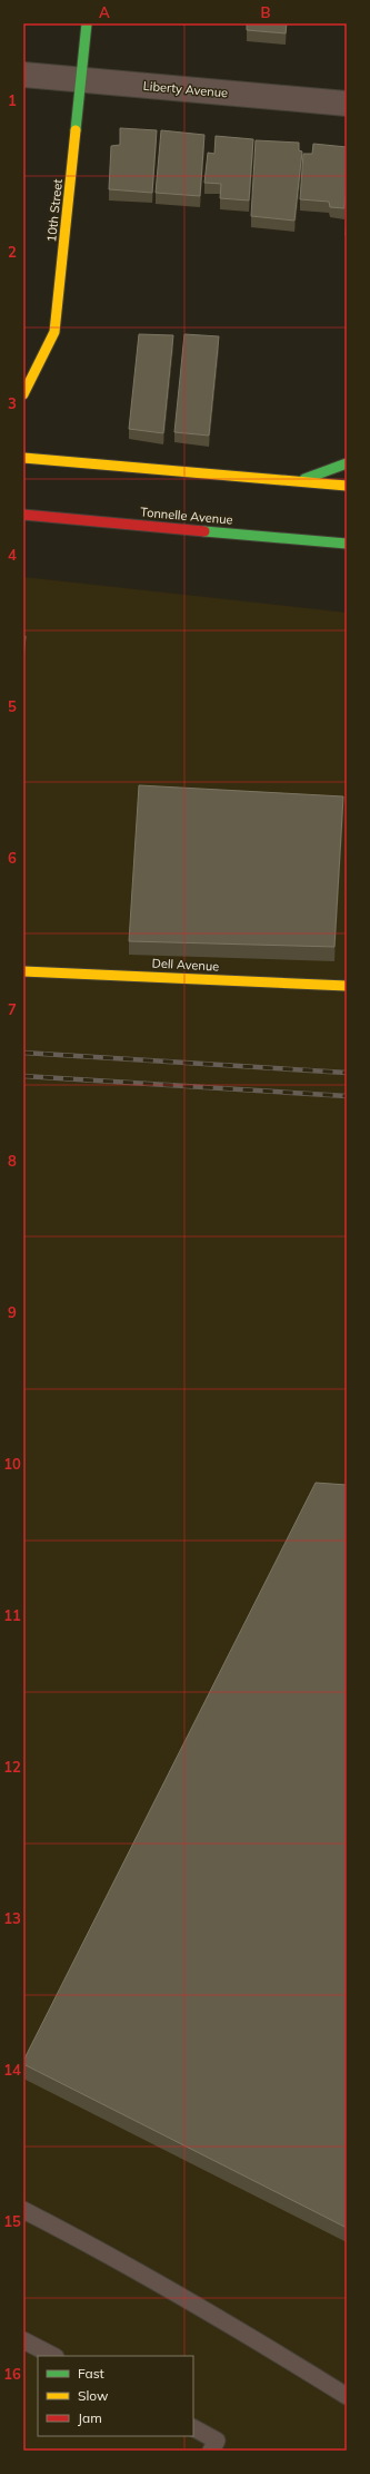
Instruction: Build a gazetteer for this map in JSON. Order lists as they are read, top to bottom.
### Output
{
  "streets": {
    "main road": ["10th Street", "Tonnelle Avenue", "Dell Avenue"],
    "street": ["Liberty Avenue"]
  },
  "crossings": [
    ["Liberty Avenue", "10th Street"]
  ],
  "legend": ["Fast", "Slow", "Jam"],
  "grid": {
    "columns": ["A", "B"],
    "rows": [
      "1",
      "2",
      "3",
      "4",
      "5",
      "6",
      "7",
      "8",
      "9",
      "10",
      "11",
      "12",
      "13",
      "14",
      "15",
      "16"
    ]
  }
}
